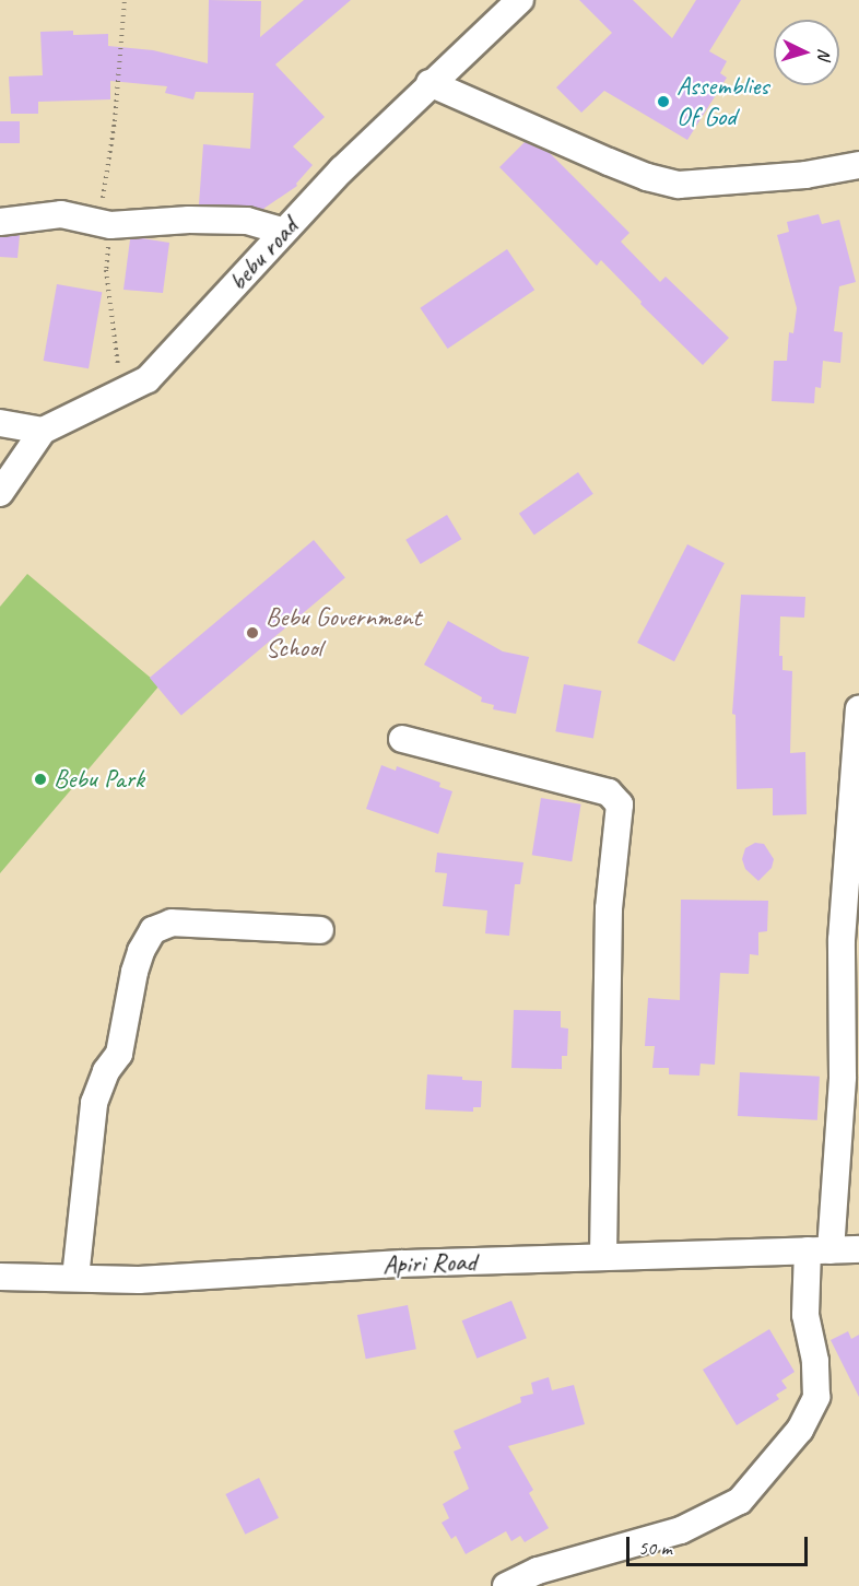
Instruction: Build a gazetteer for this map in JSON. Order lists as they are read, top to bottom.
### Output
{
  "streets": {
    "street": ["bebu road", "Apiri Road"]
  },
  "places": ["Assemblies Of God", "Bebu Government School", "Bebu Park"],
  "scale_bar": "50 m",
  "north": "right"
}
